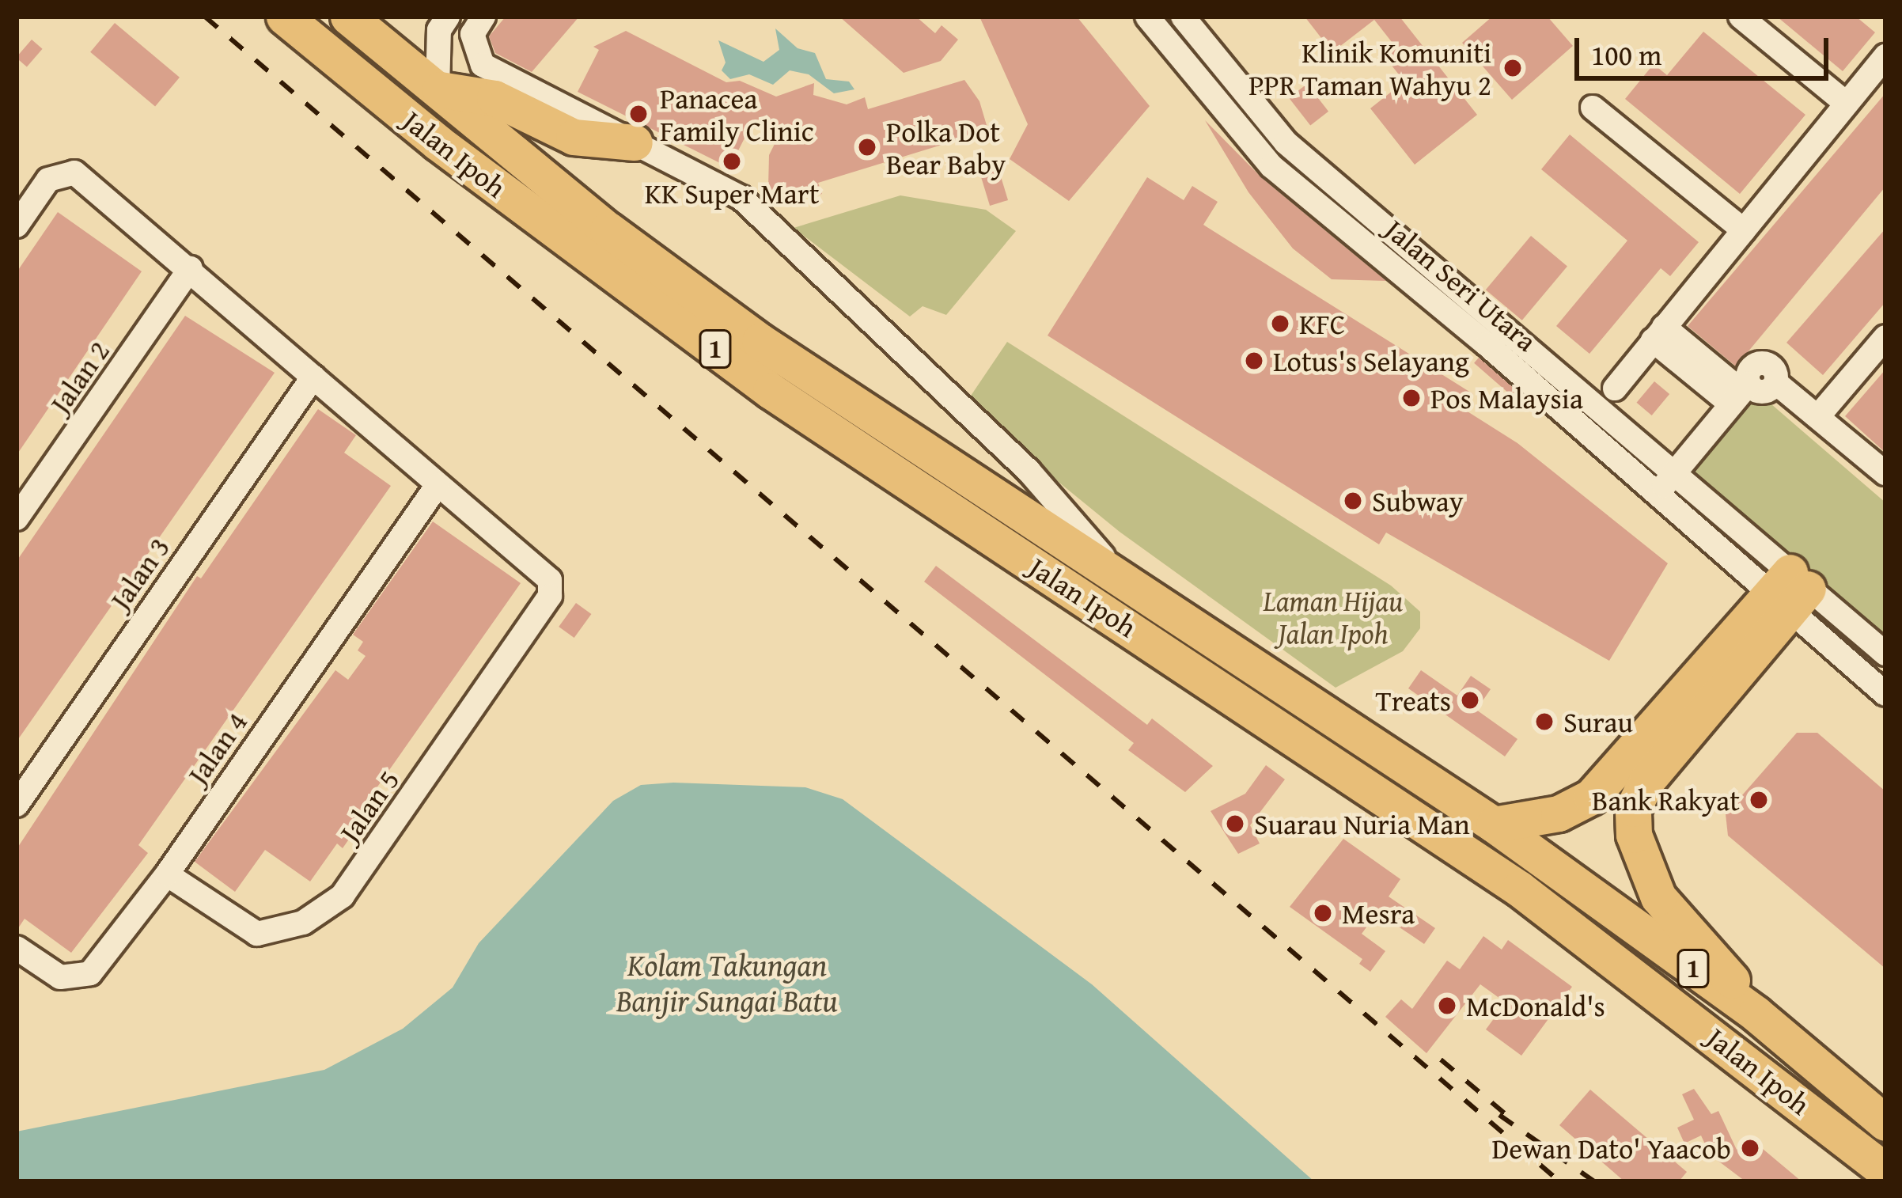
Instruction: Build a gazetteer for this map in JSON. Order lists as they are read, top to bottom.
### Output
{
  "streets": {
    "highway": ["Jalan Ipoh", "1"],
    "street": [
      "Jalan Seri Utara",
      "Jalan 2",
      "Jalan 3",
      "Jalan 4",
      "Jalan 5"
    ]
  },
  "crossings": [
    ["Jalan 4", "Jalan 5"]
  ],
  "water": ["Kolam Takungan Banjir Sungai Batu"],
  "parks": ["Laman Hijau Jalan Ipoh"],
  "places": [
    "Klinik Komuniti PPR Taman Wahyu 2",
    "Panacea Family Clinic",
    "Polka Dot Bear Baby",
    "KK Super Mart",
    "KFC",
    "Lotus's Selayang",
    "Pos Malaysia",
    "Subway",
    "Treats",
    "Surau",
    "Bank Rakyat",
    "Suarau Nuria Man",
    "Mesra",
    "McDonald's",
    "Dewan Dato' Yaacob"
  ],
  "scale_bar": "100 m"
}
